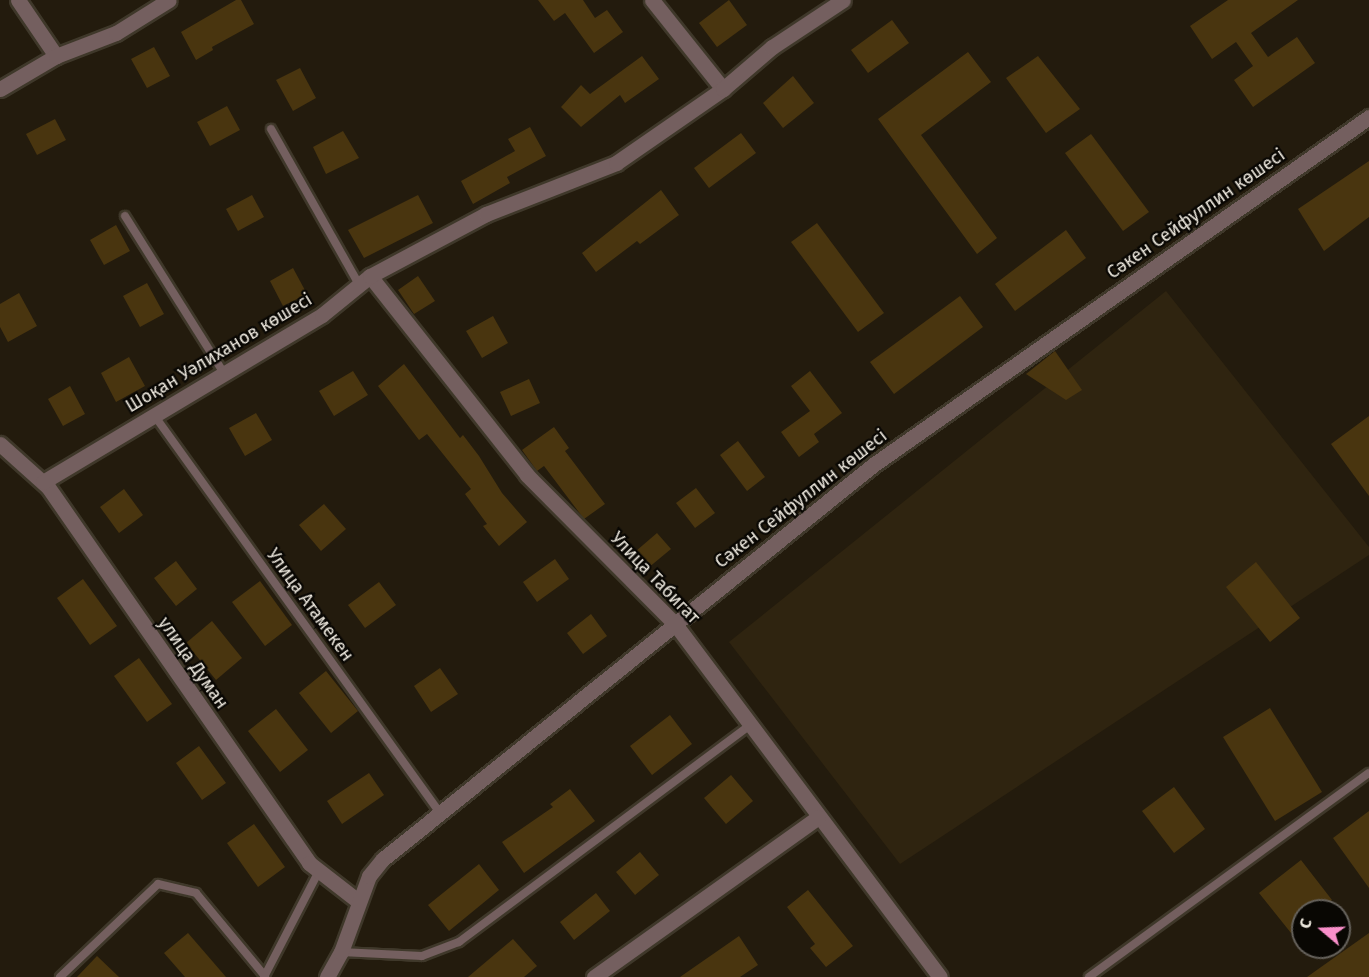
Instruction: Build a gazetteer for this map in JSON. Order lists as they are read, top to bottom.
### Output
{
  "streets": {
    "street": [
      "Сәкен Сейфуллин көшесі",
      "Шоқан Уәлиханов көшесі",
      "Улица Табигат",
      "улица Думан"
    ],
    "lane": ["Улица Атамекен"]
  },
  "crossings": [
    ["Сәкен Сейфуллин көшесі", "Улица Табигат"],
    ["Сәкен Сейфуллин көшесі", "Улица Атамекен"],
    ["Сәкен Сейфуллин көшесі", "улица Думан"],
    ["Шоқан Уәлиханов көшесі", "Улица Табигат"],
    ["Шоқан Уәлиханов көшесі", "Улица Атамекен"],
    ["Шоқан Уәлиханов көшесі", "улица Думан"]
  ],
  "north": "left"
}
